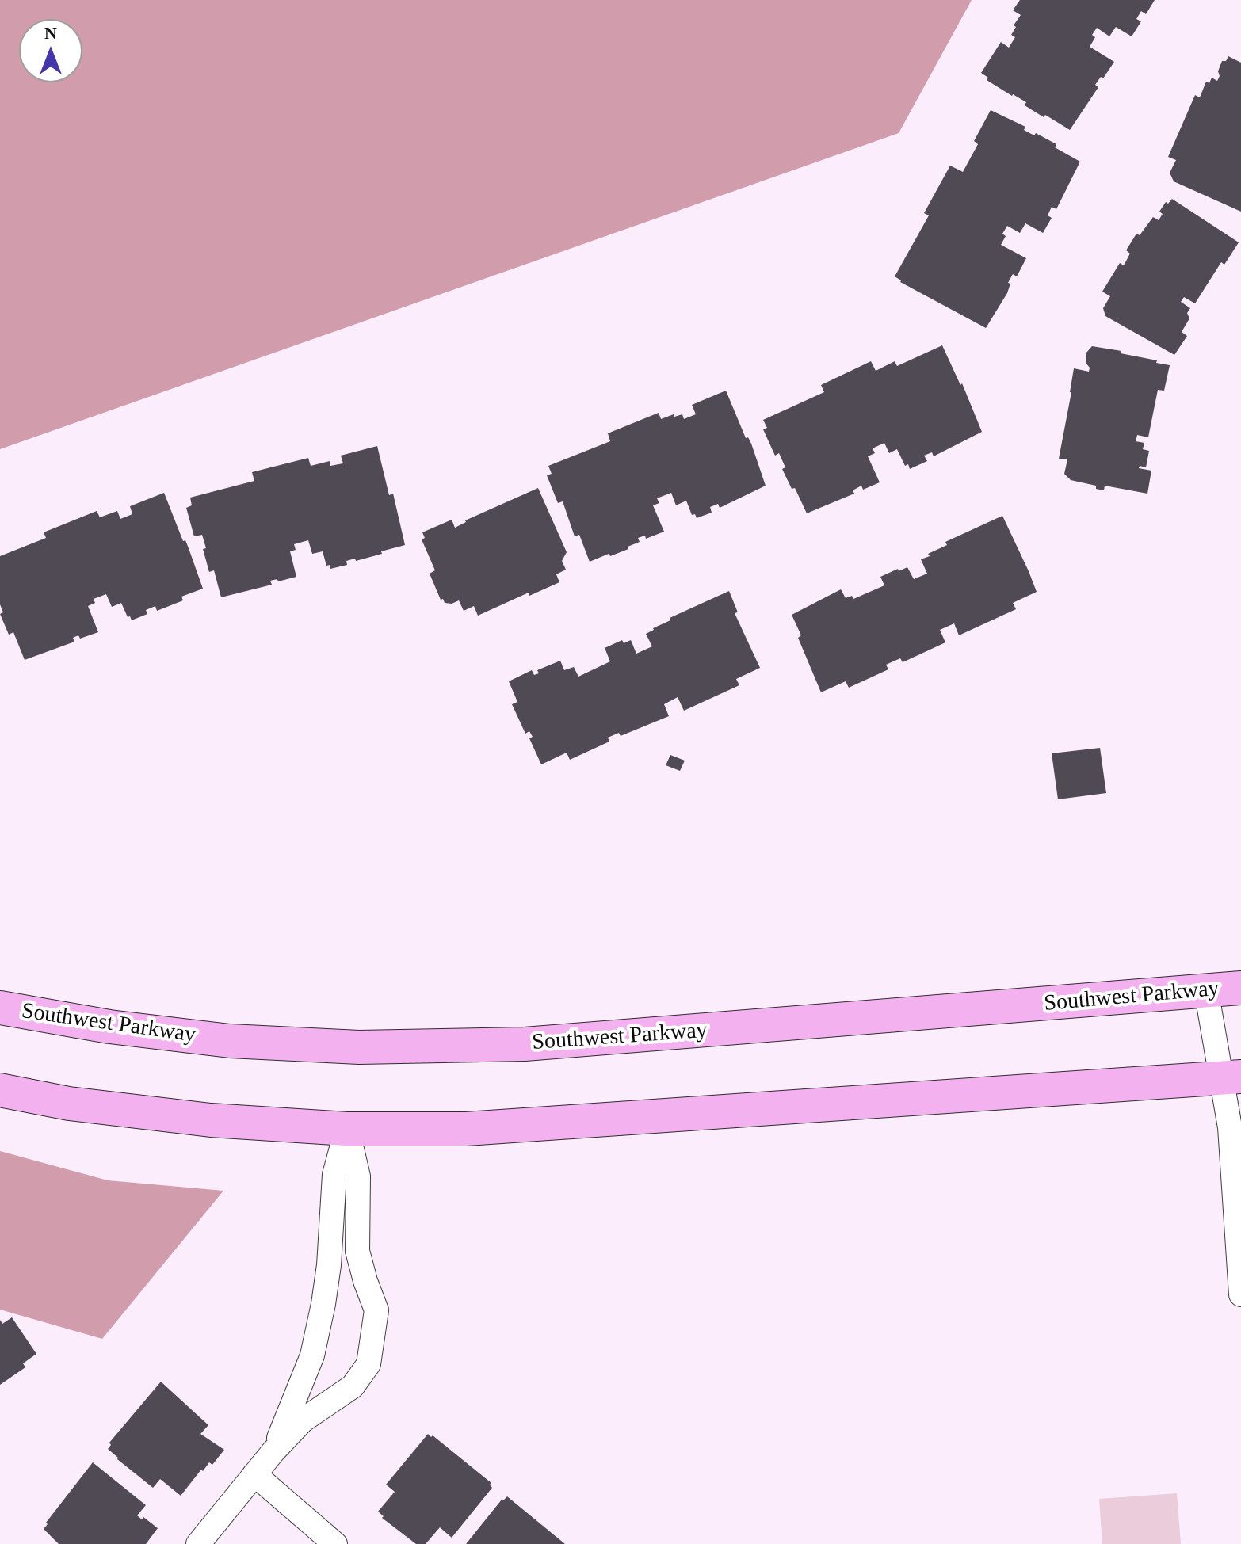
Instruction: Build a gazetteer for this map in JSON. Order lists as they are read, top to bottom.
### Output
{
  "streets": {
    "main road": ["Southwest Parkway"]
  },
  "north": "top"
}
